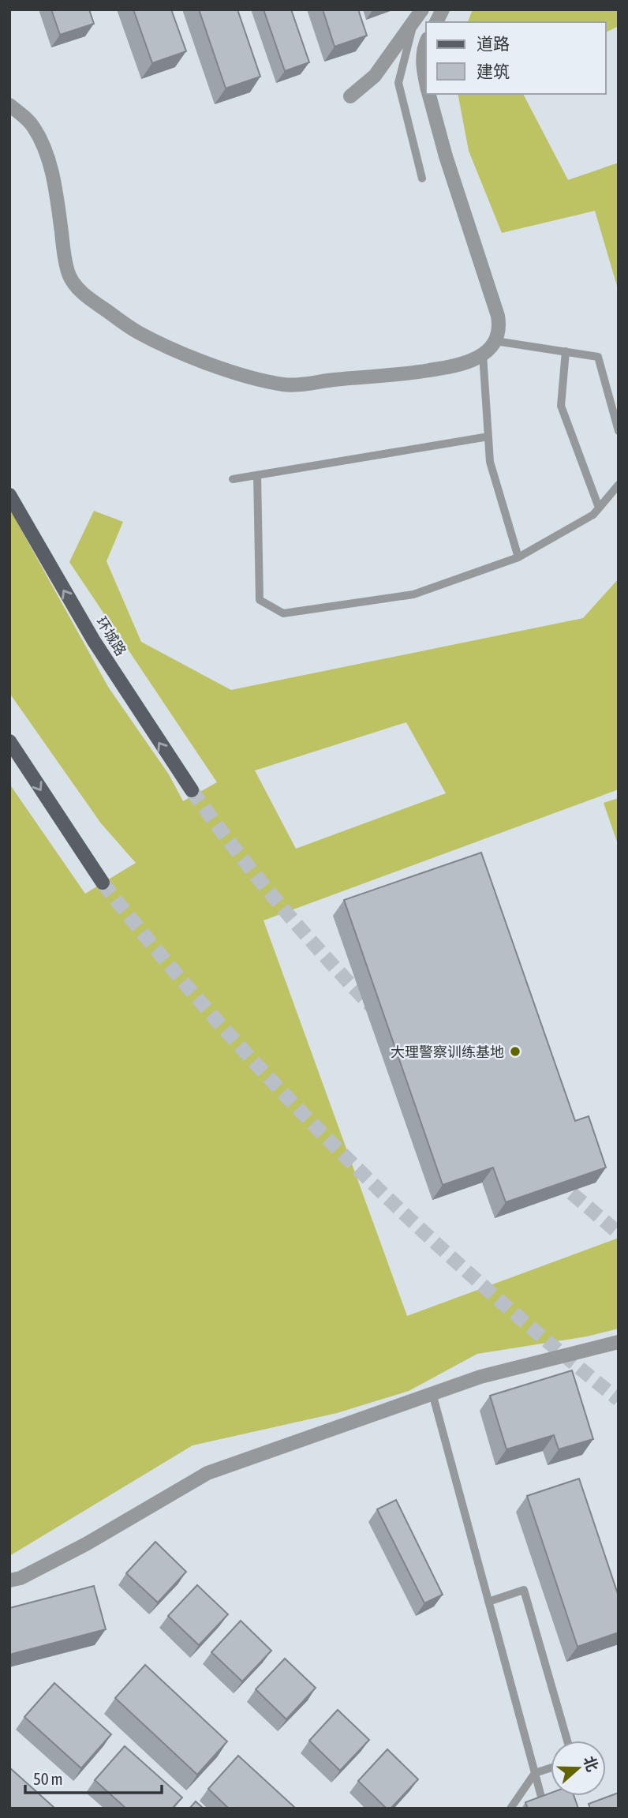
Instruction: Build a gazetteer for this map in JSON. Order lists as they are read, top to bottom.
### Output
{
  "streets": {
    "main road": ["环城路"]
  },
  "one_way": ["环城路"],
  "places": ["大理警察训练基地"],
  "legend": ["道路", "建筑"],
  "scale_bar": "50 m",
  "north": "right"
}
